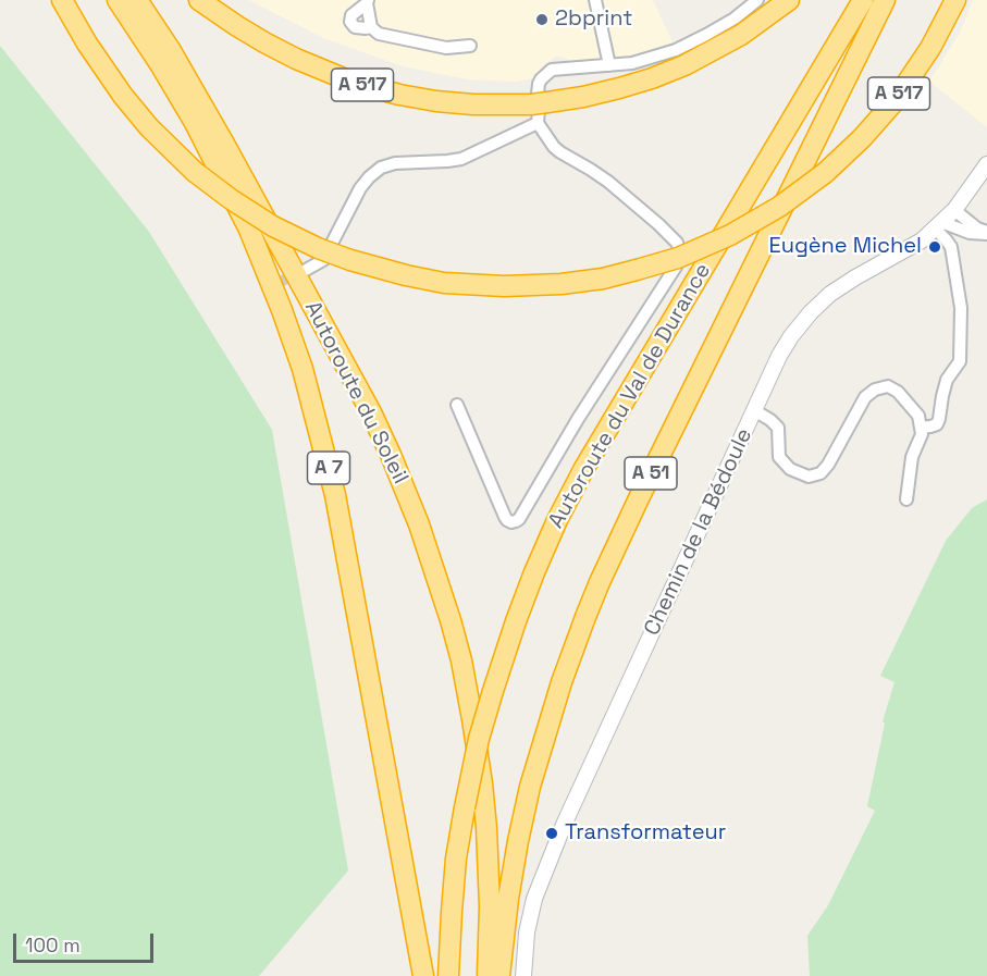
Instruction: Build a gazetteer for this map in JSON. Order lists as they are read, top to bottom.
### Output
{
  "streets": {
    "highway": [
      "A 517",
      "Autoroute du Soleil",
      "Autoroute du Val de Durance",
      "A 7",
      "A 51"
    ],
    "street": ["Chemin de la Bédoule"]
  },
  "places": ["2bprint", "Eugène Michel", "Transformateur"],
  "scale_bar": "100 m"
}
